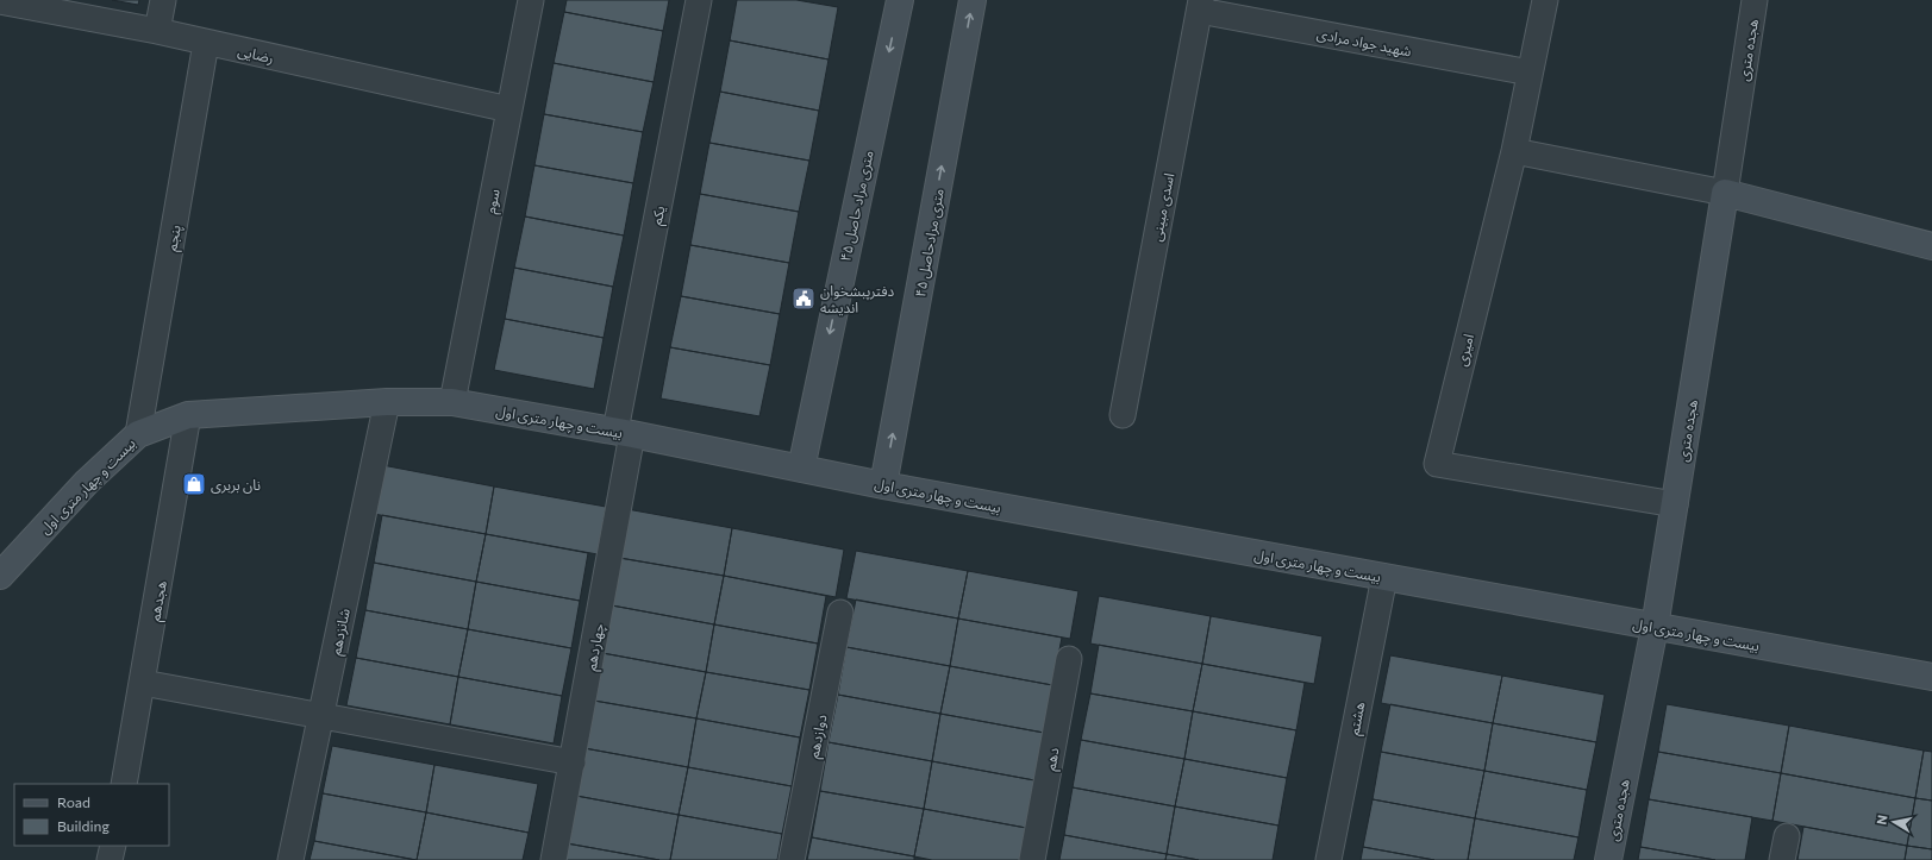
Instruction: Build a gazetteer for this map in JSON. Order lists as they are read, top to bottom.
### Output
{
  "streets": {
    "street": [
      "شهید جواد مرادی",
      "هجده متری",
      "رضایی",
      "سوم",
      "۴۵ متری مراد حاصل",
      "اسدی مبینی",
      "یکم",
      "پنجم",
      "۴۵ متری مرادحاصل",
      "امیری",
      "بیست و چهار متری اول",
      "هجدهم",
      "شانزدهم",
      "چهاردهم",
      "هشتم",
      "دوازدهم",
      "دهم"
    ]
  },
  "crossings": [
    ["شهید جواد مرادی", "اسدی مبینی"],
    ["شهید جواد مرادی", "امیری"],
    ["هجده متری", "امیری"],
    ["هجده متری", "بیست و چهار متری اول"],
    ["رضایی", "سوم"],
    ["رضایی", "پنجم"],
    ["سوم", "بیست و چهار متری اول"],
    ["۴۵ متری مراد حاصل", "بیست و چهار متری اول"],
    ["یکم", "بیست و چهار متری اول"],
    ["یکم", "چهاردهم"],
    ["پنجم", "بیست و چهار متری اول"],
    ["۴۵ متری مرادحاصل", "بیست و چهار متری اول"],
    ["بیست و چهار متری اول", "هجدهم"],
    ["بیست و چهار متری اول", "شانزدهم"],
    ["بیست و چهار متری اول", "چهاردهم"],
    ["بیست و چهار متری اول", "هشتم"]
  ],
  "one_way": ["۴۵ متری مراد حاصل", "۴۵ متری مرادحاصل"],
  "places": {
    "public building": ["دفترپبشخوان اندیشه"],
    "shop": ["نان بربری"]
  },
  "legend": ["Road", "Building"],
  "north": "left"
}
